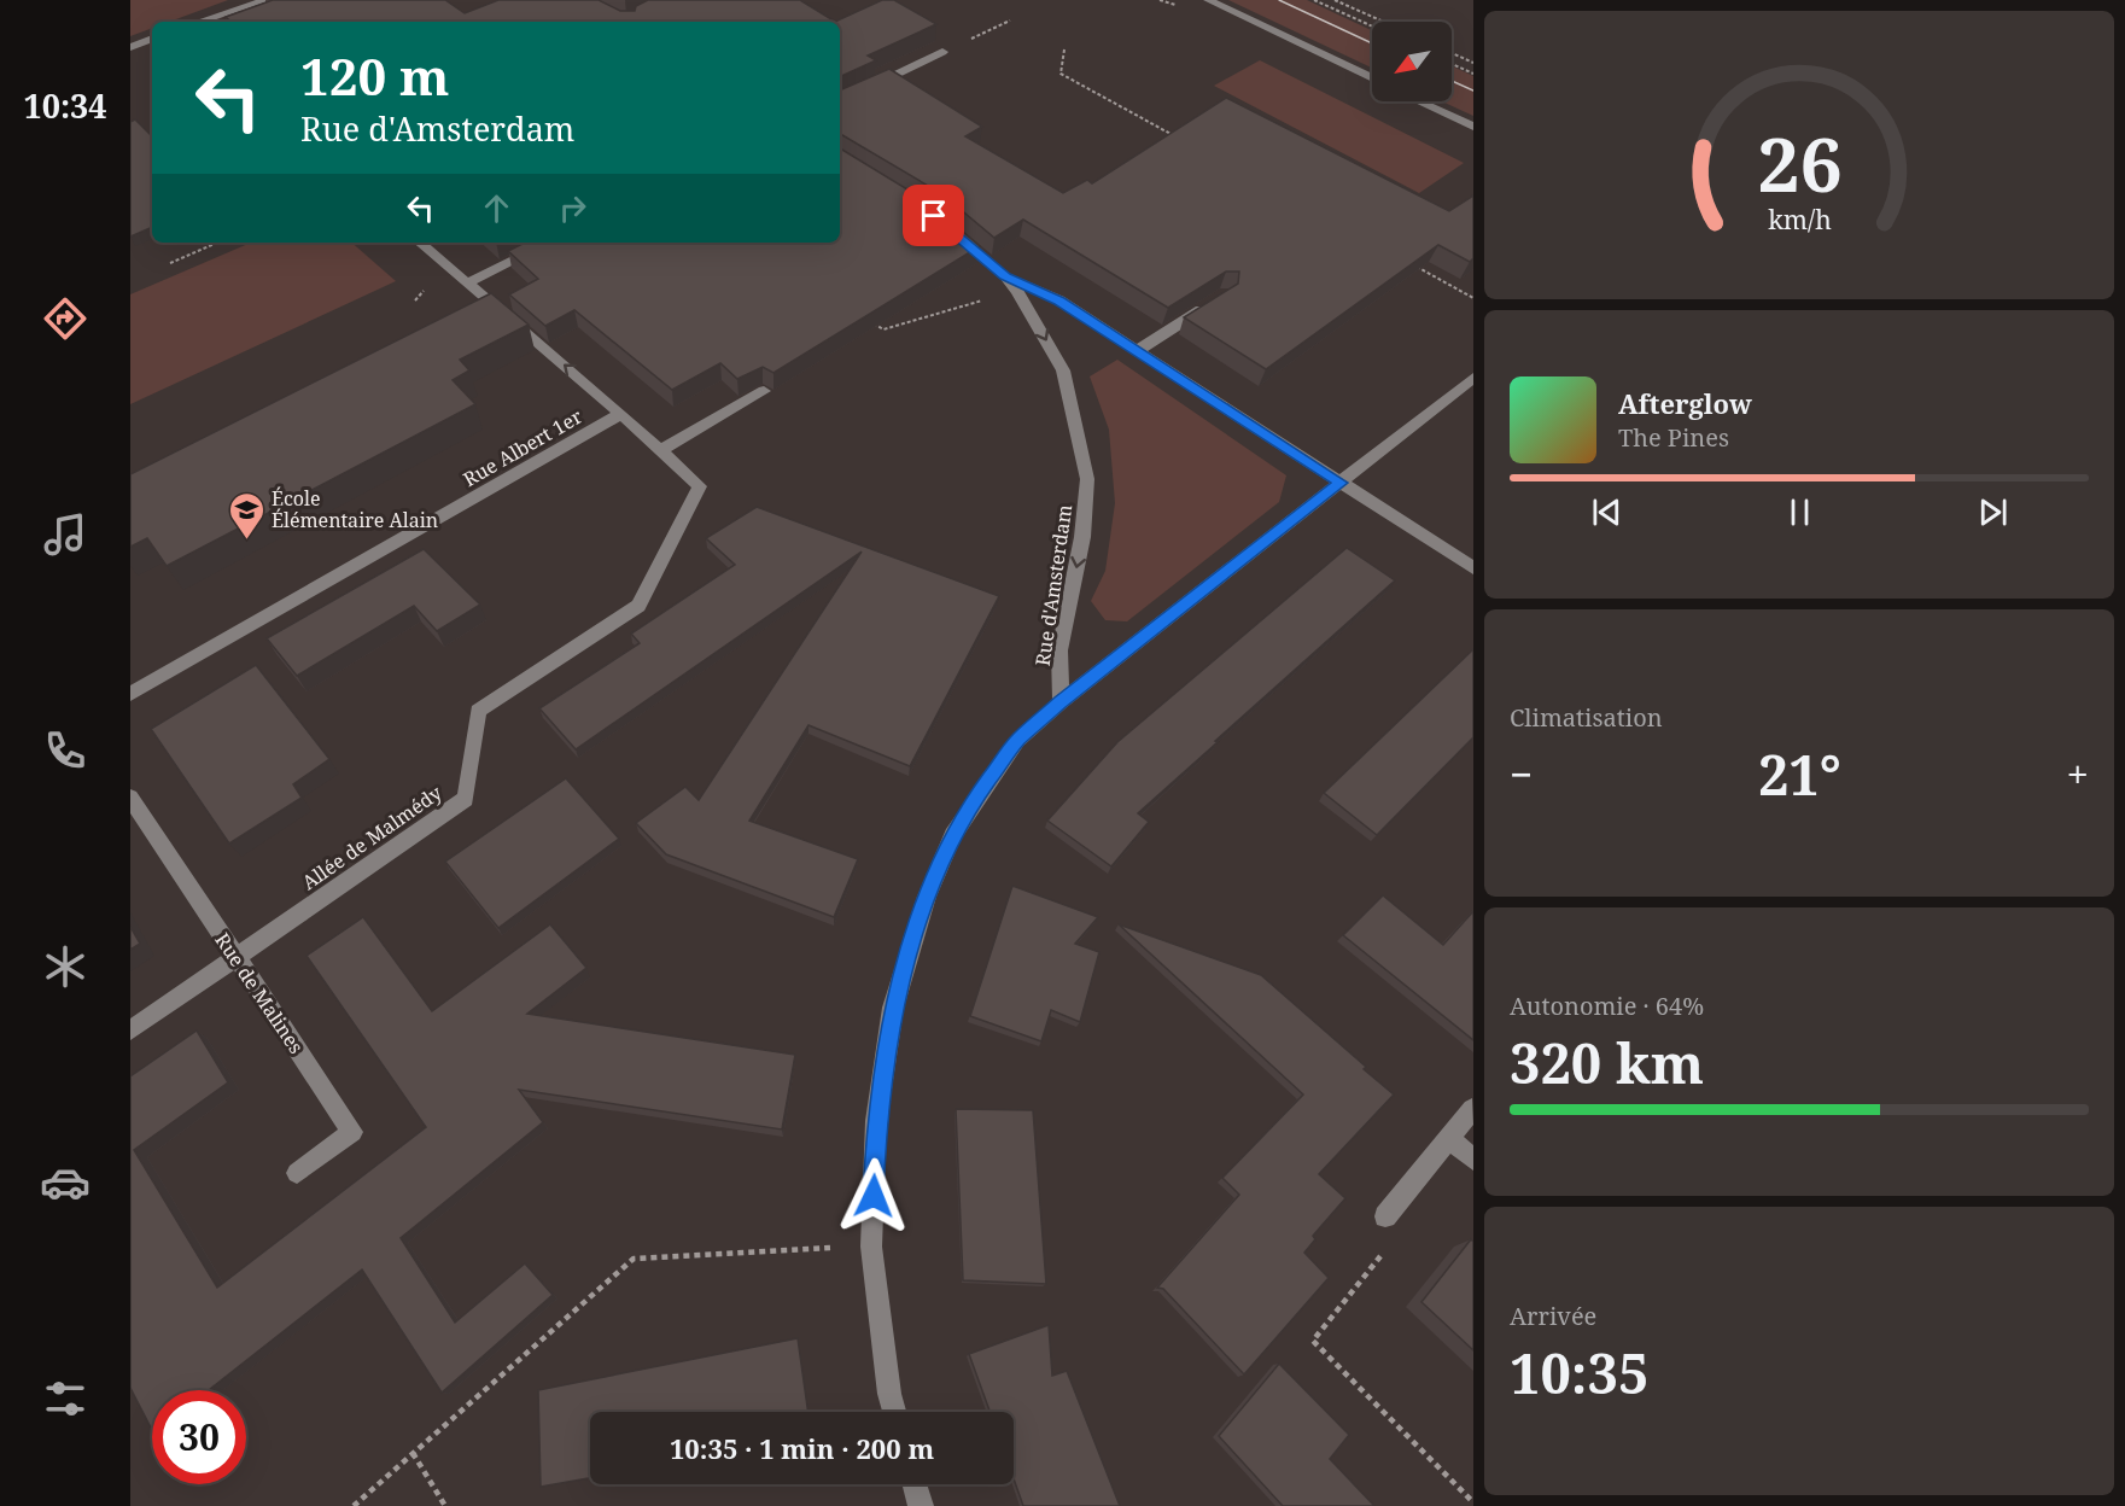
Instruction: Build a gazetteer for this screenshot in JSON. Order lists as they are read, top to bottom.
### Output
{
  "streets": {
    "street": [
      "Rue Albert 1er",
      "Rue d'Amsterdam",
      "Allée de Malmédy",
      "Rue de Malines"
    ]
  },
  "crossings": [
    ["Rue Albert 1er", "Allée de Malmédy"],
    ["Allée de Malmédy", "Rue de Malines"]
  ],
  "one_way": ["Rue d'Amsterdam"],
  "places": {
    "school or university": ["École Élémentaire Alain"]
  },
  "north": "bottom left",
  "page": {
    "tabs": "10:34",
    "turn": ["120 m", "Rue d'Amsterdam"],
    "song": ["Afterglow", "The Pines"],
    "tile": [
      "Climatisation",
      ["Autonomie · 64%", "320 km"],
      ["Arrivée", "10:35"]
    ],
    "heat": ["−", "21°", "+"],
    "limit": "30",
    "trip": "10:35 · 1 min · 200 m",
    "gauge": ["26", "km/h"]
  }
}
